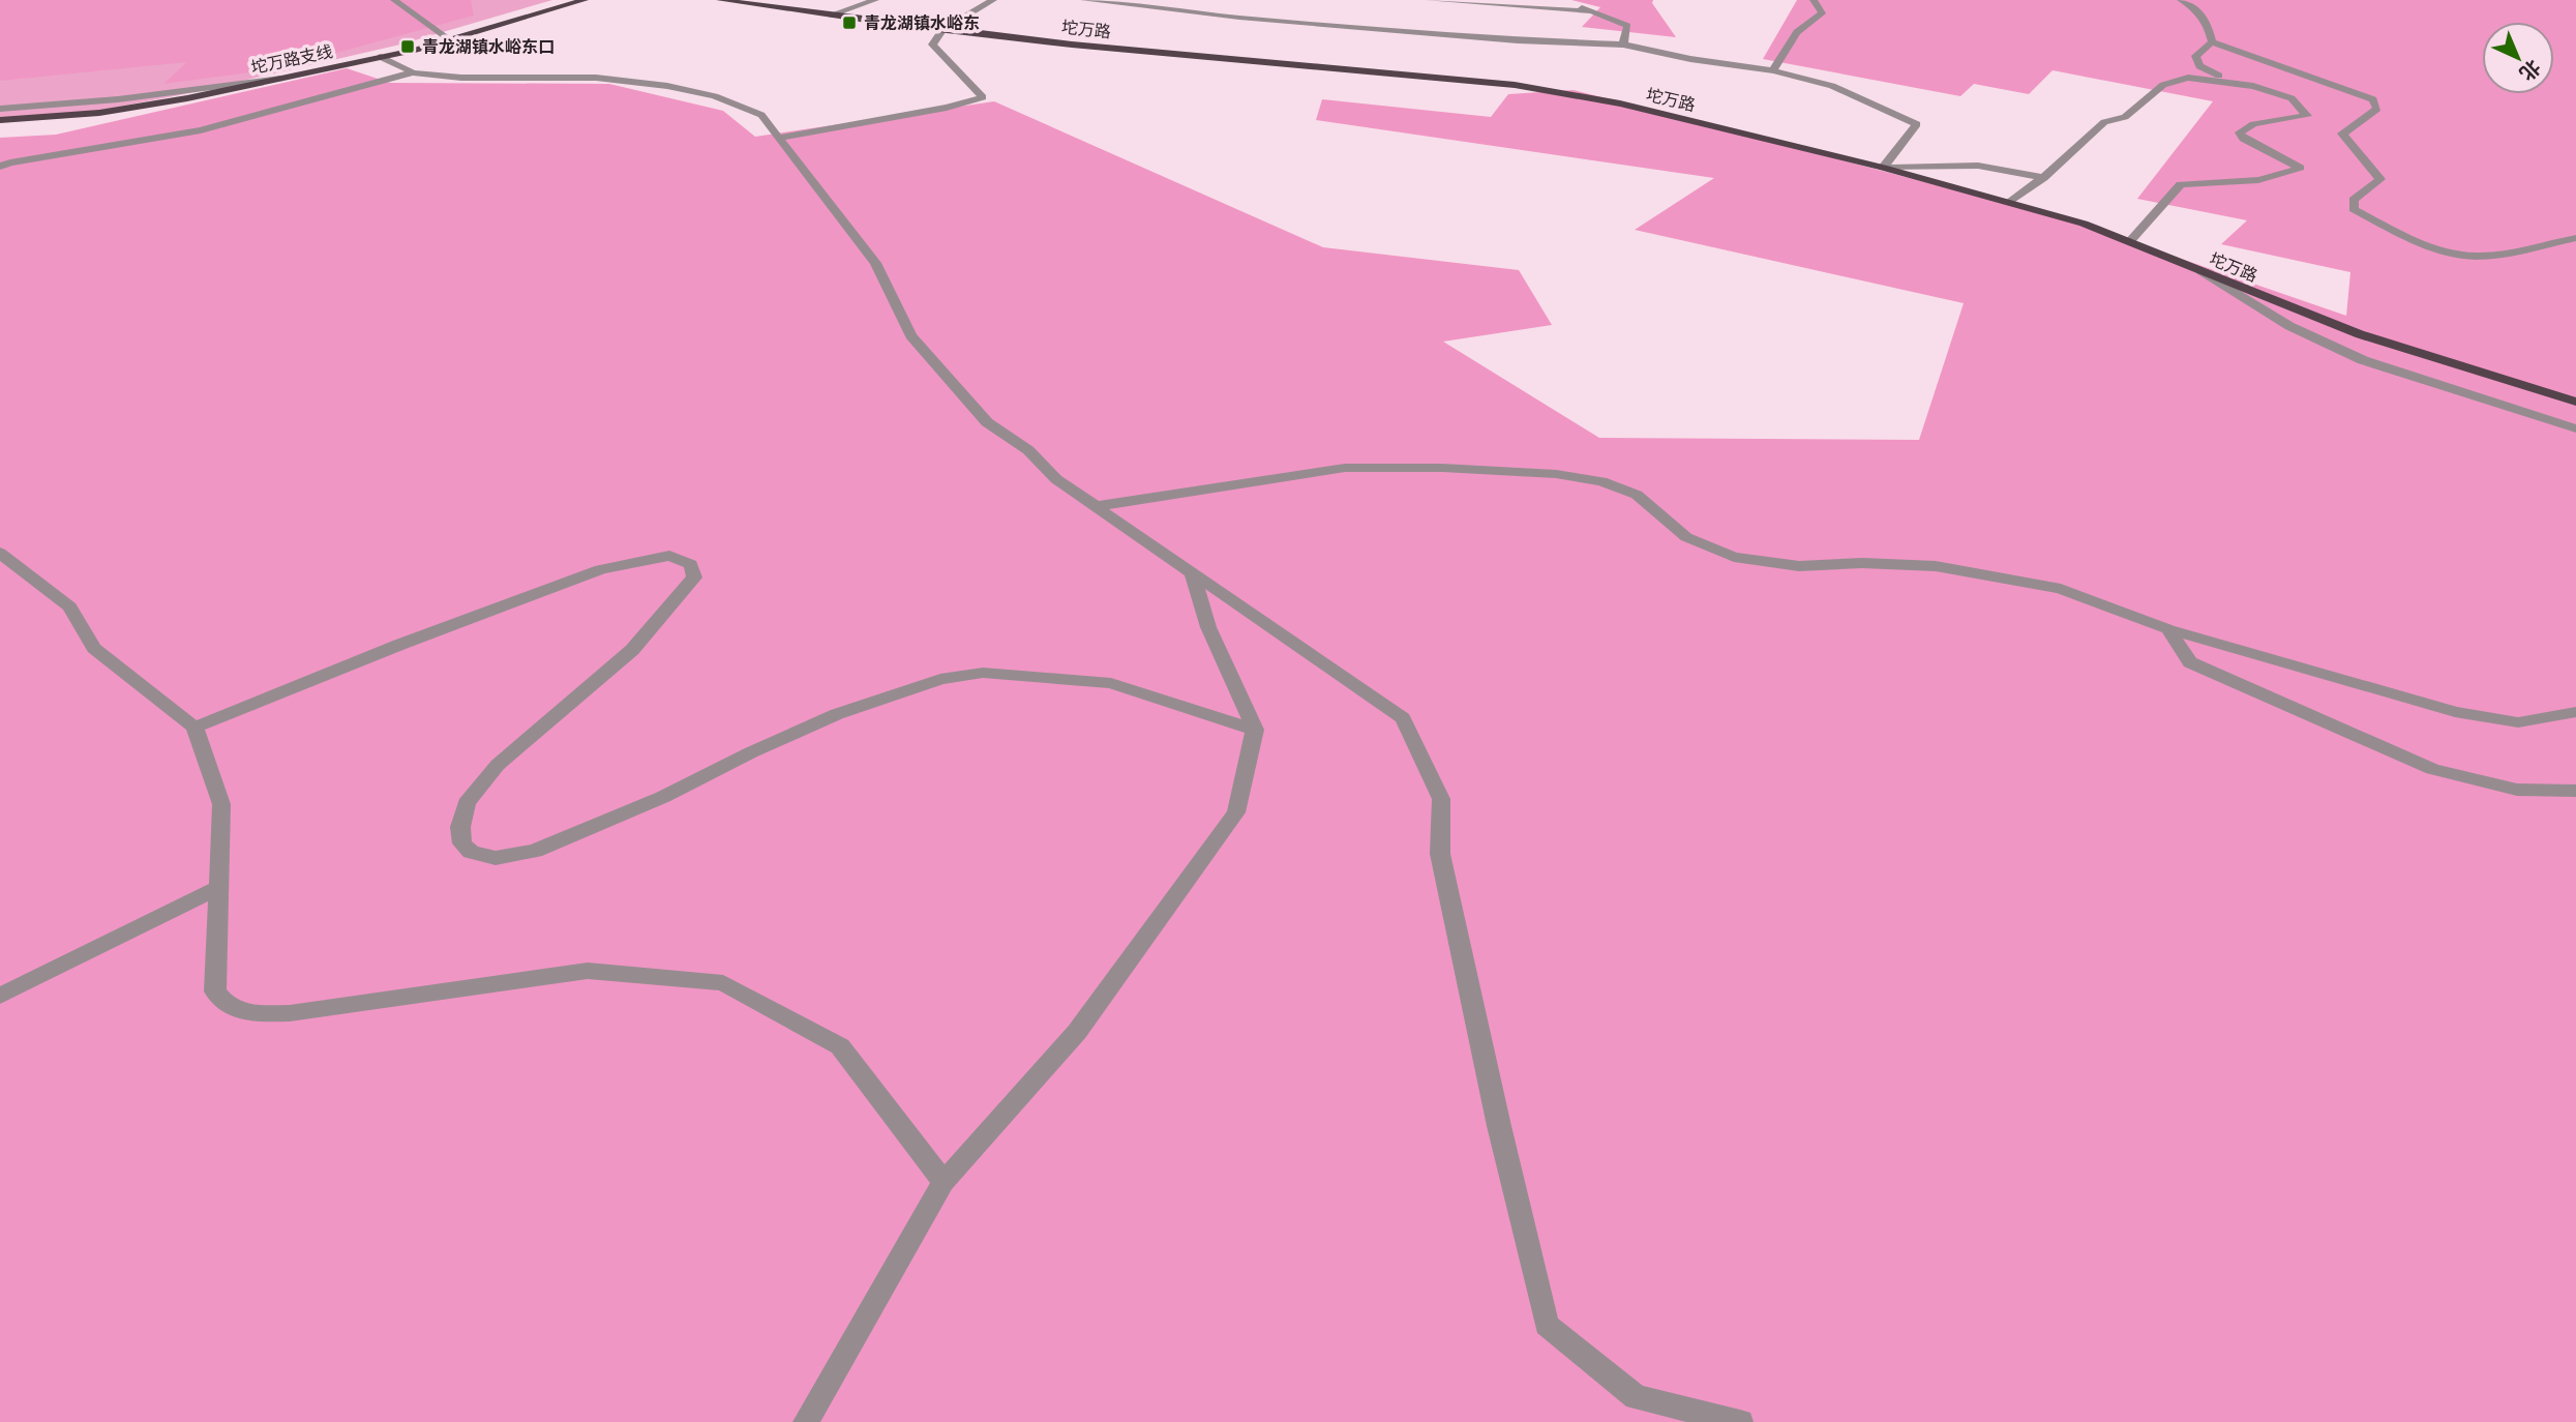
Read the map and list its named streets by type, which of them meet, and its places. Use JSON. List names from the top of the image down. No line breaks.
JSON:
{"streets":{"main road":["坨万路","坨万路支线"]},"places":{"transit":["青龙湖镇水峪东","青龙湖镇水峪东口"]},"north":"bottom right"}
